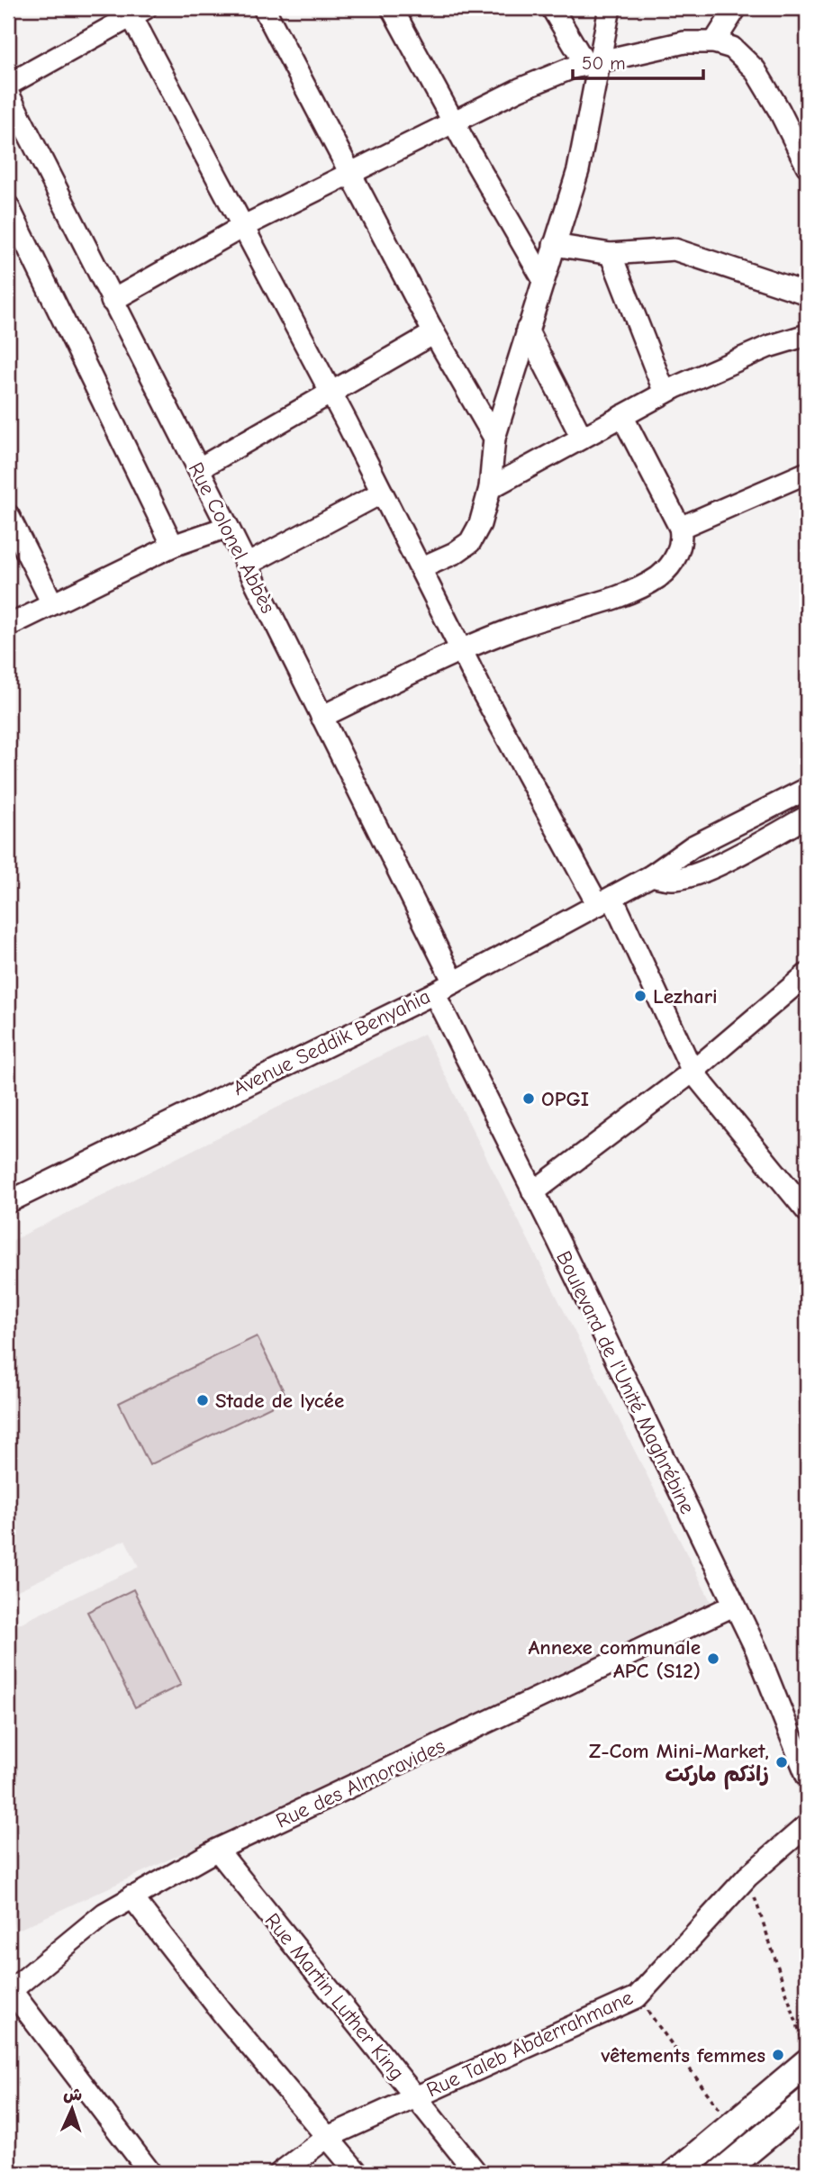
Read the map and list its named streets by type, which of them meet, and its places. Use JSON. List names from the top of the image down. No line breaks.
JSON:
{"streets":{"street":["Rue Colonel Abbès","Avenue Seddik Benyahia","Boulevard de l'Unité Maghrébine","Rue des Almoravides","Rue Martin Luther King","Rue Taleb Abderrahmane"]},"crossings":[["Rue Colonel Abbès","Avenue Seddik Benyahia"],["Avenue Seddik Benyahia","Boulevard de l'Unité Maghrébine"],["Boulevard de l'Unité Maghrébine","Rue des Almoravides"],["Rue des Almoravides","Rue Martin Luther King"],["Rue Martin Luther King","Rue Taleb Abderrahmane"]],"places":["Lezhari","OPGI","Stade de lycée","Annexe communale APC (S12)","Z-Com Mini-Market, زادُكم ماركت","vêtements femmes"],"scale_bar":"50 m","north":"top"}
